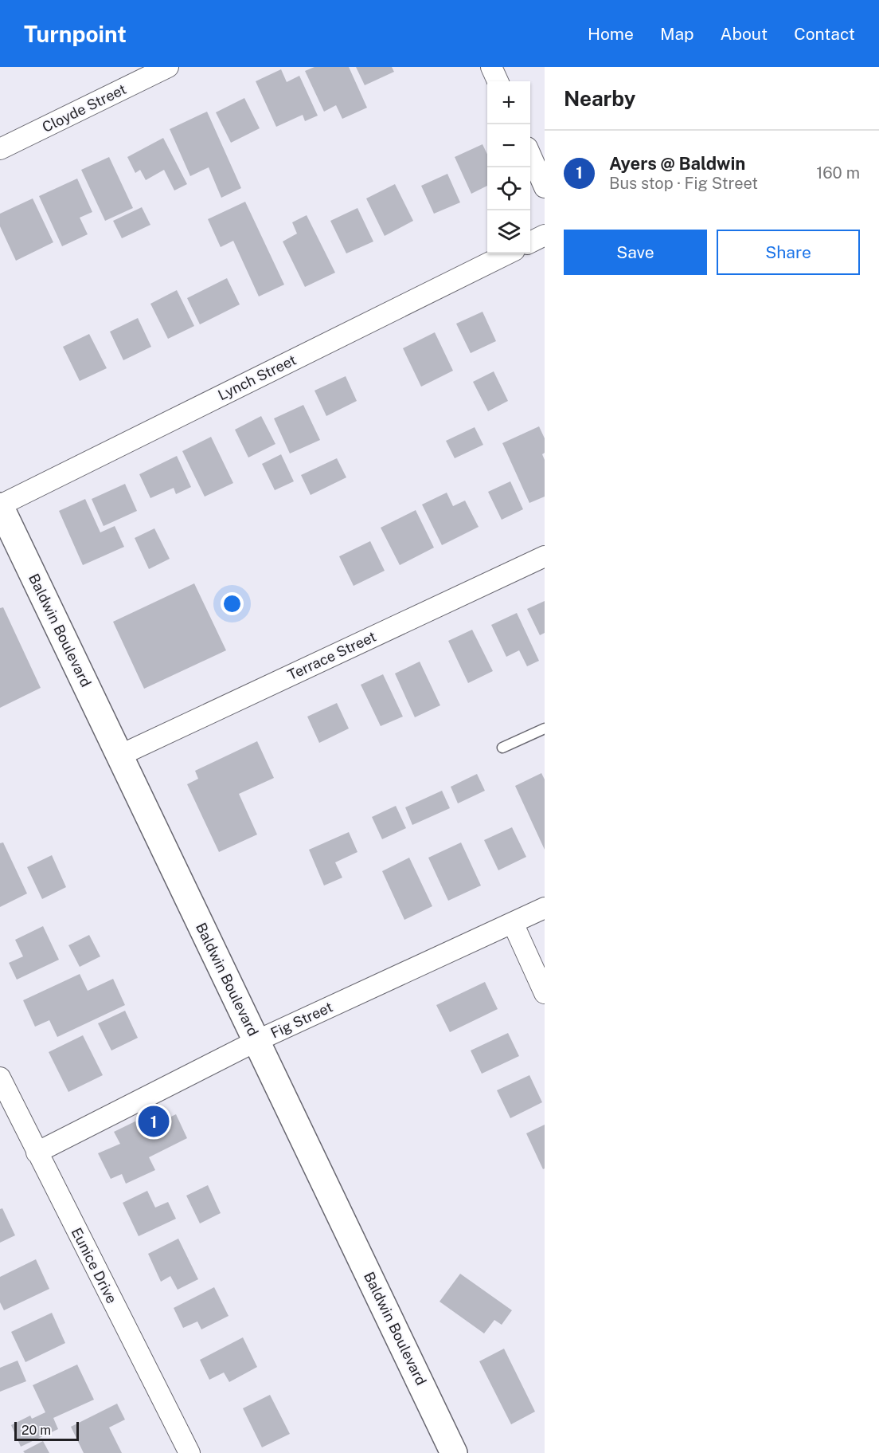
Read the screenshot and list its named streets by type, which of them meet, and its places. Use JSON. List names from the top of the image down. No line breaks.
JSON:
{"streets":{"main road":["Baldwin Boulevard"],"street":["Cloyde Street","Lynch Street","Terrace Street","Fig Street","Eunice Drive"]},"crossings":[["Lynch Street","Baldwin Boulevard"],["Baldwin Boulevard","Terrace Street"],["Baldwin Boulevard","Fig Street"],["Fig Street","Eunice Drive"]],"scale_bar":"20 m","page":{"header":"Turnpoint","nav":["Home","Map","About","Contact"],"heading":"Nearby","map_buttons":["+","−"],"list":[{"mark":"1","name":"Ayers @ Baldwin","note":"Bus stop · Fig Street","value":"160 m"}],"buttons":["Save","Share"],"pins":"1","scale":"20 m"}}
